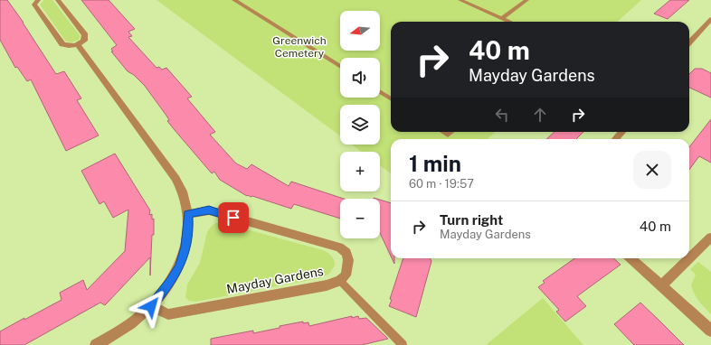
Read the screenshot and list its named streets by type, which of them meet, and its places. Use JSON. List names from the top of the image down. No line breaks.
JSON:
{"streets":{"street":["Mayday Gardens"]},"parks":["Greenwich Cemetery"],"north":"left","page":{"map_buttons":["+","−"],"turn":["40 m","Mayday Gardens"],"heading":["1 min","60 m · 19:57"],"list":[{"name":"Turn right","note":"Mayday Gardens","value":"40 m"}]}}
